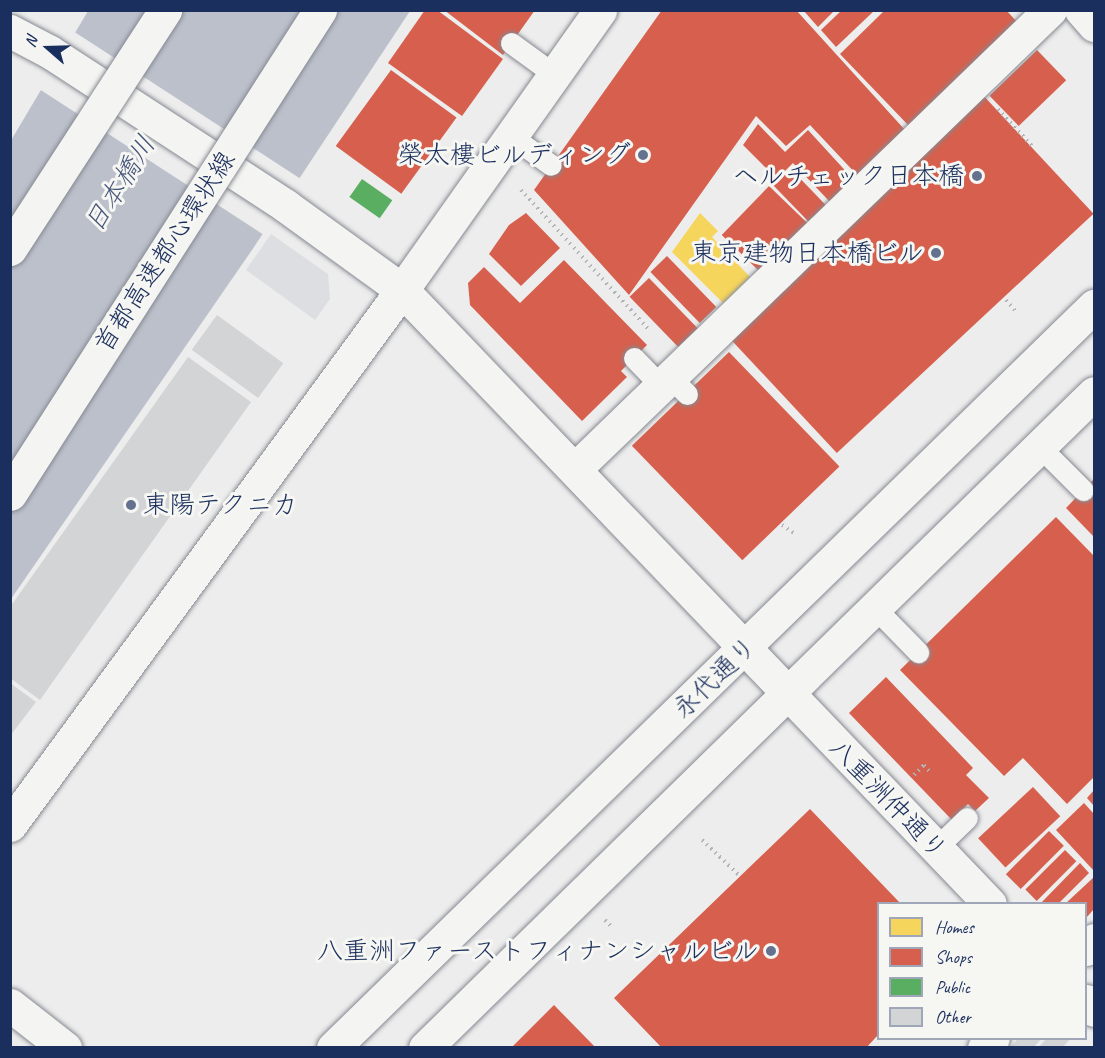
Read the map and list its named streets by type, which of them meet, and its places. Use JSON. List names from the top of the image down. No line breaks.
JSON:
{"streets":{"main road":["首都高速都心環状線","永代通り","八重洲仲通り"]},"crossings":[["永代通り","八重洲仲通り"]],"water":["日本橋川"],"places":["榮太樓ビルディング","ヘルチェック日本橋","東京建物日本橋ビル","東陽テクニカ","八重洲ファーストフィナンシャルビル"],"legend":["Homes","Shops","Public","Other"],"north":"left"}
